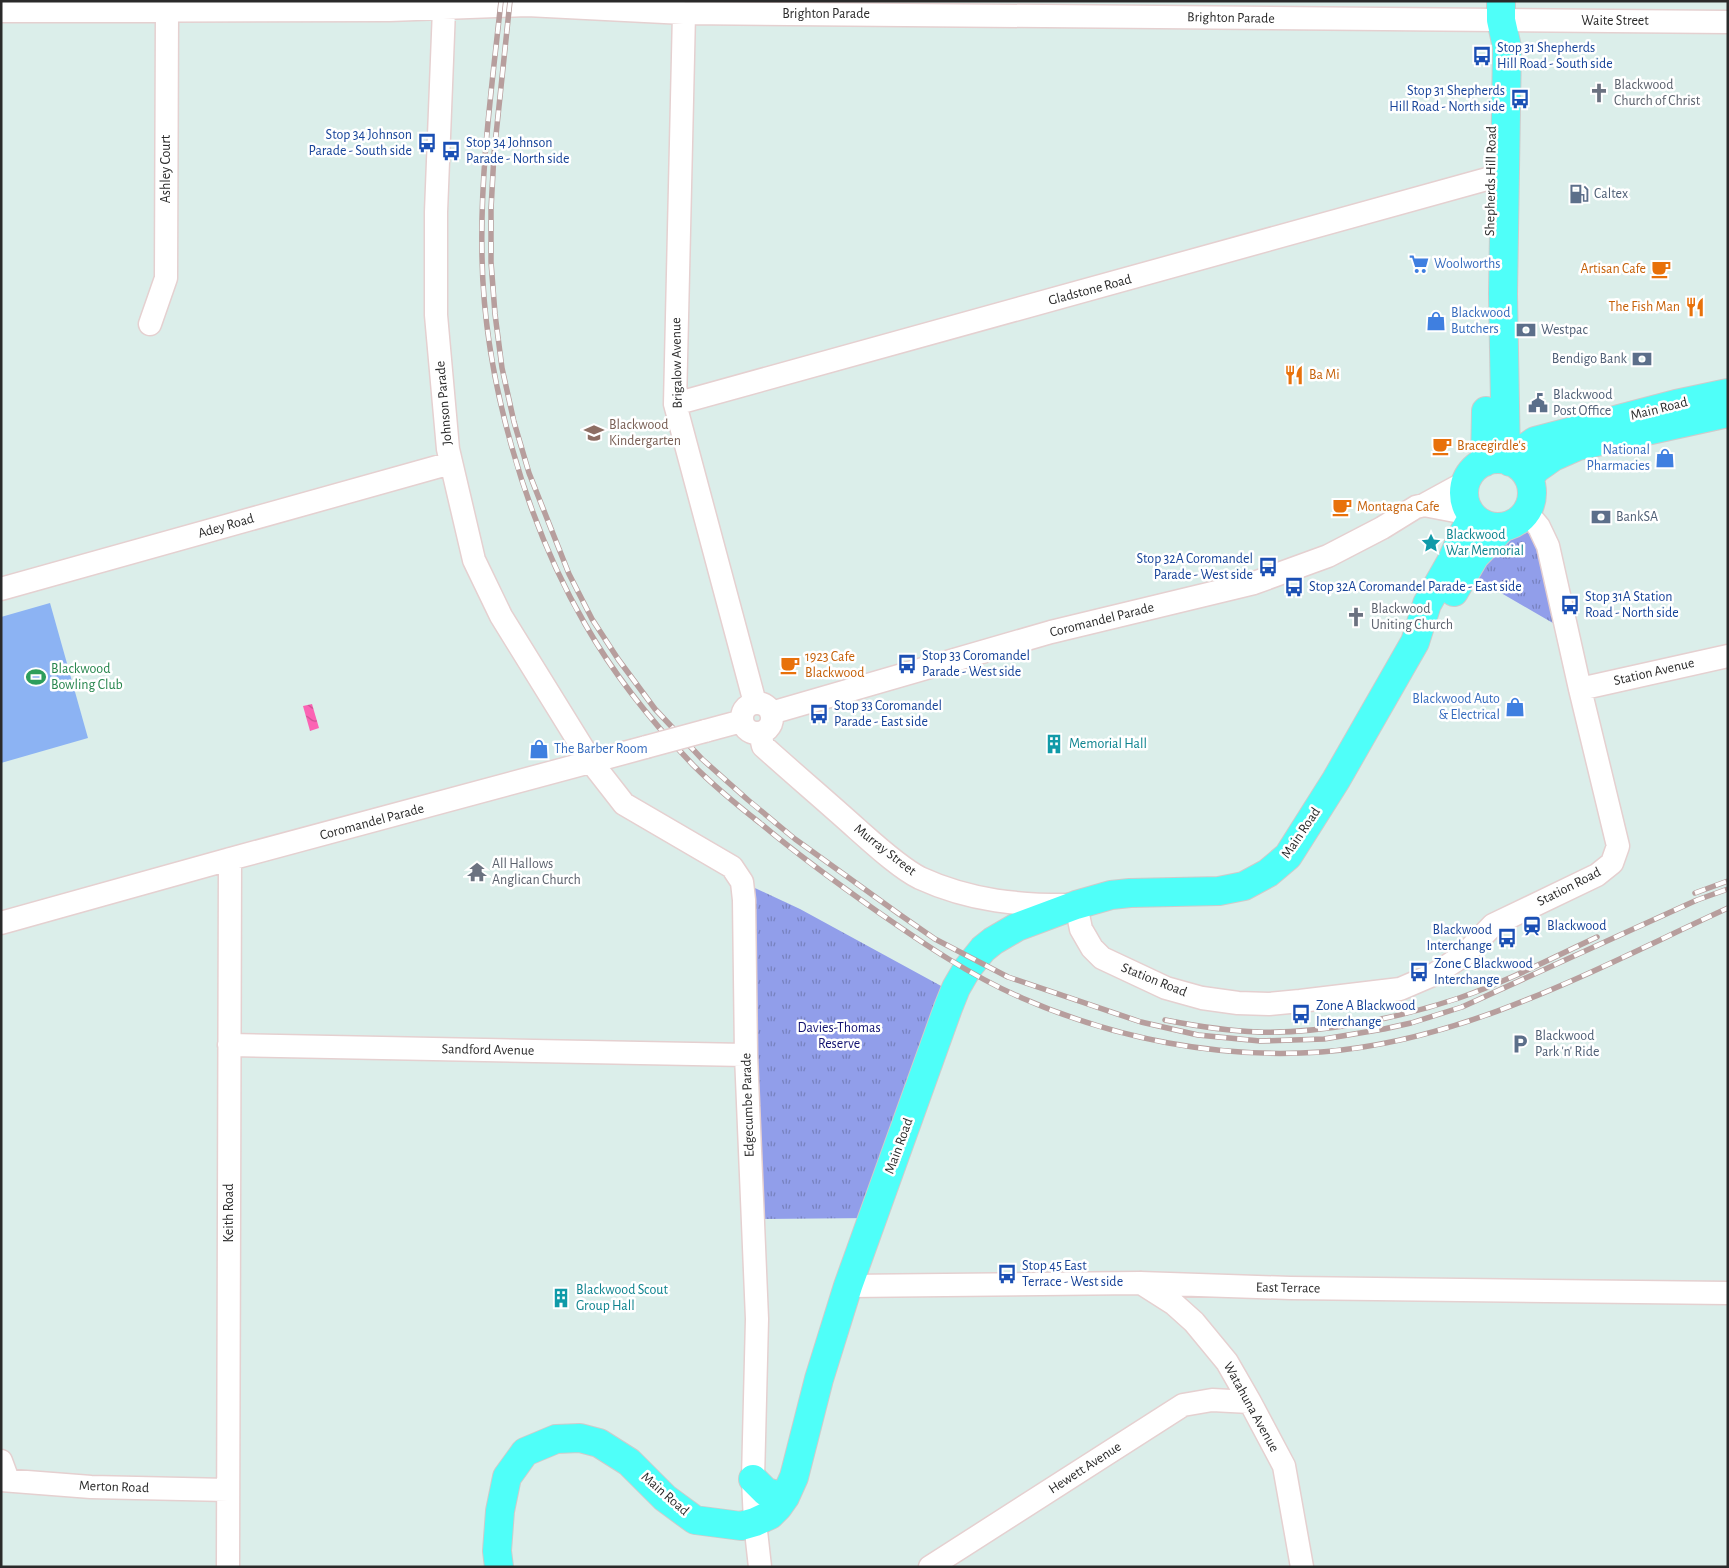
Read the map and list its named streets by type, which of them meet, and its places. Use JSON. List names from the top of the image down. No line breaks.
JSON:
{"streets":{"main road":["Shepherds Hill Road","Main Road"],"street":["Brighton Parade","Waite Street","Ashley Court","Gladstone Road","Brigalow Avenue","Johnson Parade","Adey Road","Coromandel Parade","Station Avenue","Murray Street","Station Road","Sandford Avenue","Edgecumbe Parade","Keith Road","East Terrace","Watahuna Avenue","Hewett Avenue","Merton Road"]},"crossings":[["Brighton Parade","Waite Street"],["Brighton Parade","Ashley Court"],["Brighton Parade","Shepherds Hill Road"],["Brighton Parade","Brigalow Avenue"],["Brighton Parade","Johnson Parade"],["Waite Street","Shepherds Hill Road"],["Shepherds Hill Road","Gladstone Road"],["Shepherds Hill Road","Main Road"],["Shepherds Hill Road","Coromandel Parade"],["Shepherds Hill Road","Station Road"],["Gladstone Road","Brigalow Avenue"],["Brigalow Avenue","Coromandel Parade"],["Brigalow Avenue","Murray Street"],["Johnson Parade","Adey Road"],["Johnson Parade","Coromandel Parade"],["Johnson Parade","Edgecumbe Parade"],["Main Road","Coromandel Parade"],["Main Road","Murray Street"],["Main Road","Station Road"],["Main Road","Edgecumbe Parade"],["Main Road","East Terrace"],["Coromandel Parade","Murray Street"],["Coromandel Parade","Station Road"],["Coromandel Parade","Edgecumbe Parade"],["Coromandel Parade","Keith Road"],["Station Avenue","Station Road"],["Murray Street","Station Road"],["Sandford Avenue","Edgecumbe Parade"],["Sandford Avenue","Keith Road"],["Keith Road","Merton Road"],["East Terrace","Watahuna Avenue"],["Watahuna Avenue","Hewett Avenue"]],"parks":["Davies-Thomas Reserve"],"places":{"bus stop":["Stop 31 Shepherds Hill Road - South side","Stop 31 Shepherds Hill Road - North side","Stop 34 Johnson Parade - South side","Stop 34 Johnson Parade - North side","Stop 32A Coromandel Parade - West side","Stop 32A Coromandel Parade - East side","Stop 31A Station Road - North side","Stop 33 Coromandel Parade - West side","Stop 33 Coromandel Parade - East side","Blackwood Interchange","Zone C Blackwood Interchange","Zone A Blackwood Interchange","Stop 45 East Terrace - West side"],"church":["Blackwood Church of Christ","Blackwood Uniting Church"],"fuel station":["Caltex"],"supermarket":["Woolworths"],"cafe":["Artisan Cafe","Bracegirdle's","Montagna Cafe","1923 Cafe Blackwood"],"restaurant":["The Fish Man","Ba Mi"],"shop":["Blackwood Butchers","National Pharmacies","Blackwood Auto & Electrical","The Barber Room"],"bank":["Westpac","Bendigo Bank","BankSA"],"public building":["Blackwood Post Office"],"school or university":["Blackwood Kindergarten"],"place":["Blackwood War Memorial"],"sports":["Blackwood Bowling Club"],"building":["Memorial Hall","Blackwood Scout Group Hall"],"temple":["All Hallows Anglican Church"],"station":["Blackwood"],"parking":["Blackwood Park 'n' Ride"]}}
